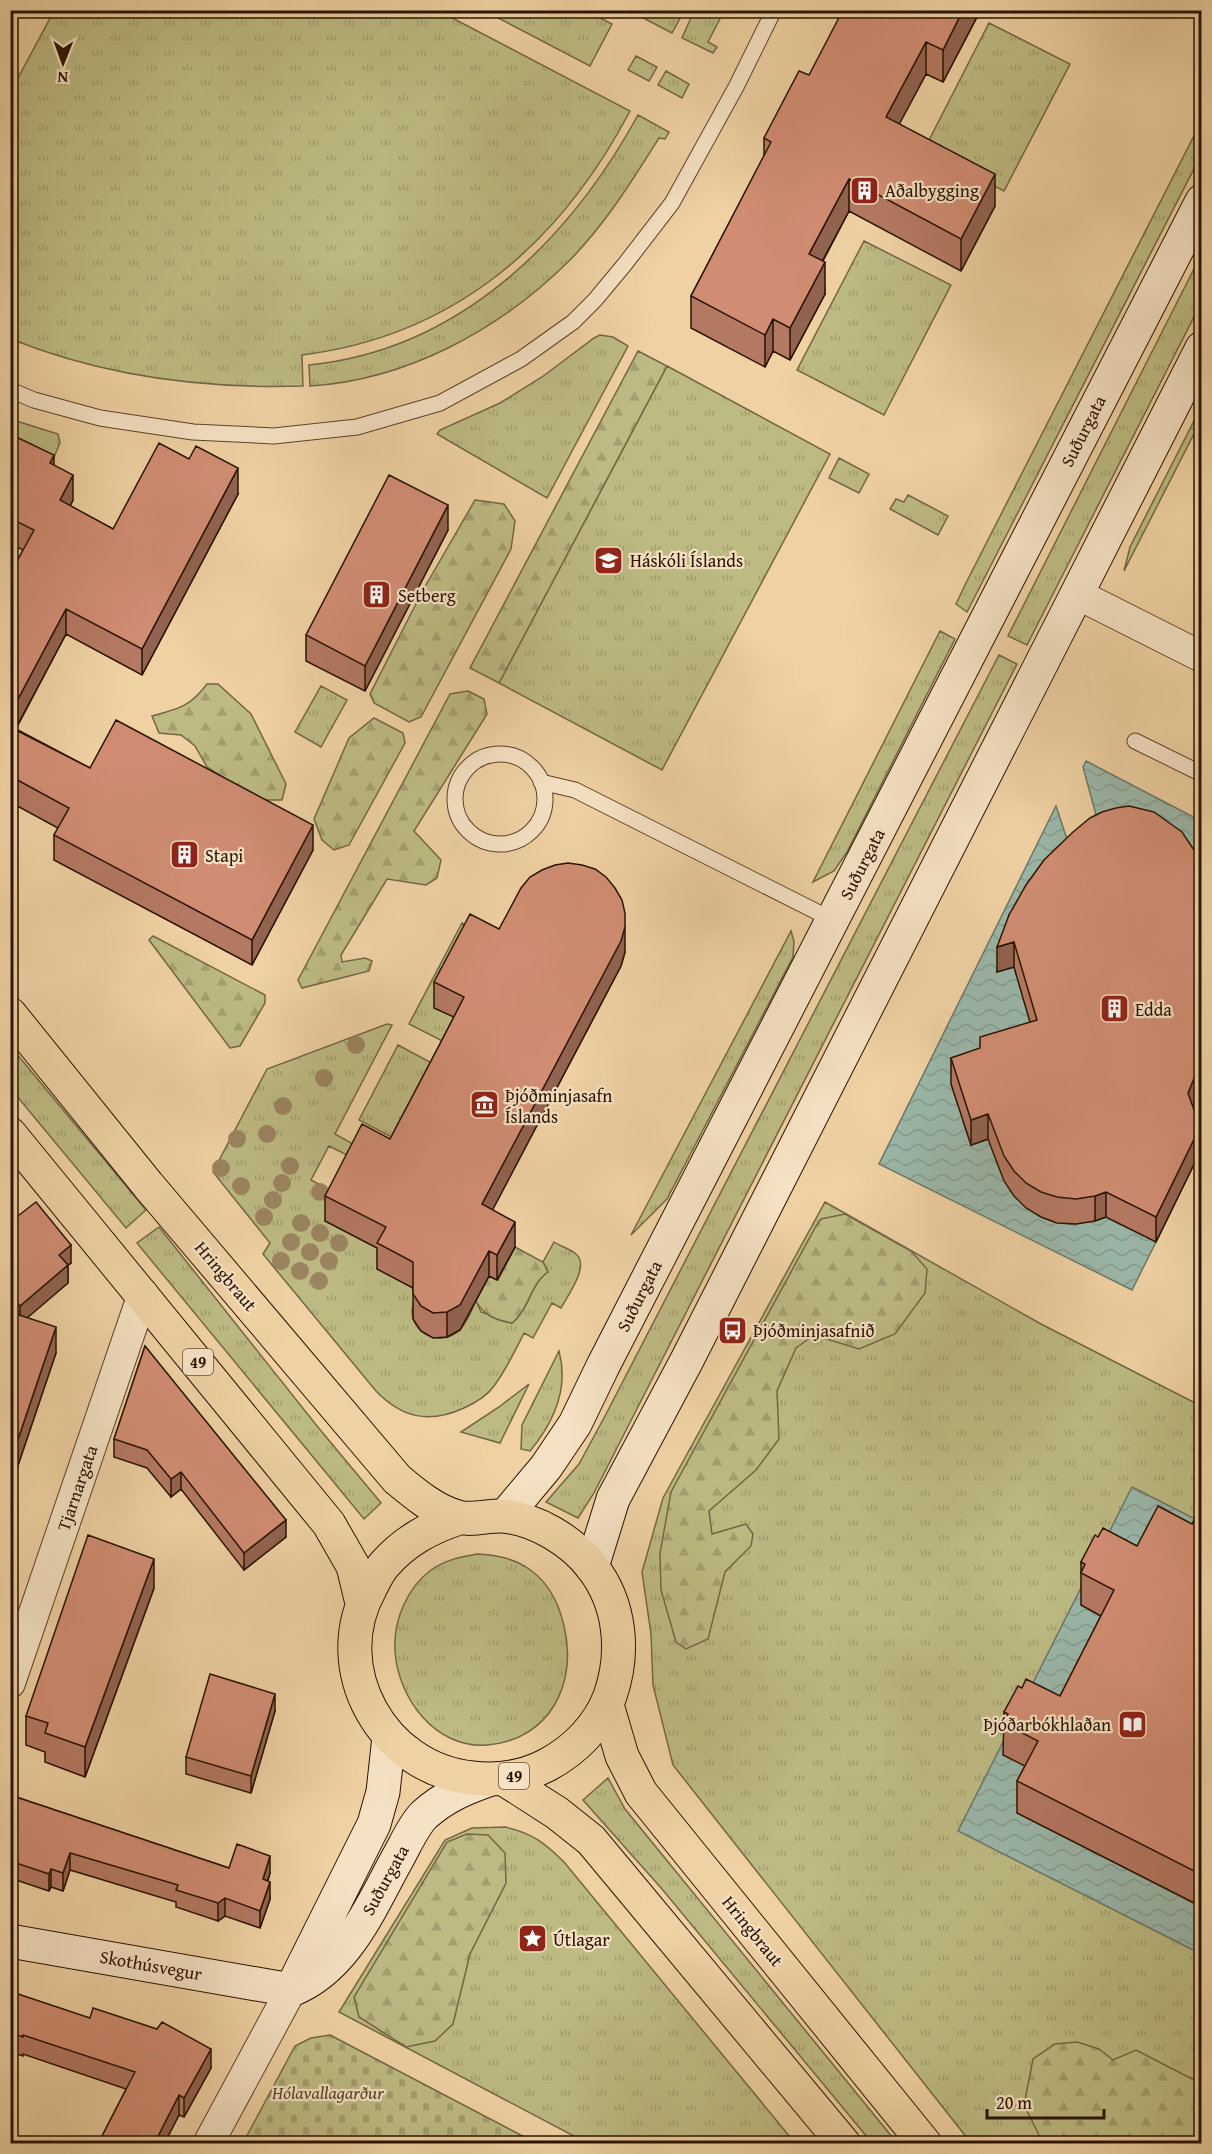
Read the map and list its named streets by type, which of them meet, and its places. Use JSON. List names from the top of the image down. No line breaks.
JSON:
{"streets":{"main road":["Suðurgata","Hringbraut","49","Skothúsvegur"],"street":["Tjarnargata"]},"crossings":[["Suðurgata","49"],["Suðurgata","Skothúsvegur"],["Hringbraut","49"],["49","Tjarnargata"]],"parks":["Hólavallagarður"],"places":{"building":["Aðalbygging","Setberg","Stapi","Edda"],"school or university":["Háskóli Íslands"],"museum":["Þjóðminjasafn Íslands"],"bus stop":["Þjóðminjasafnið"],"library":["Þjóðarbókhlaðan"],"place":["Útlagar"]},"scale_bar":"20 m","north":"bottom"}
